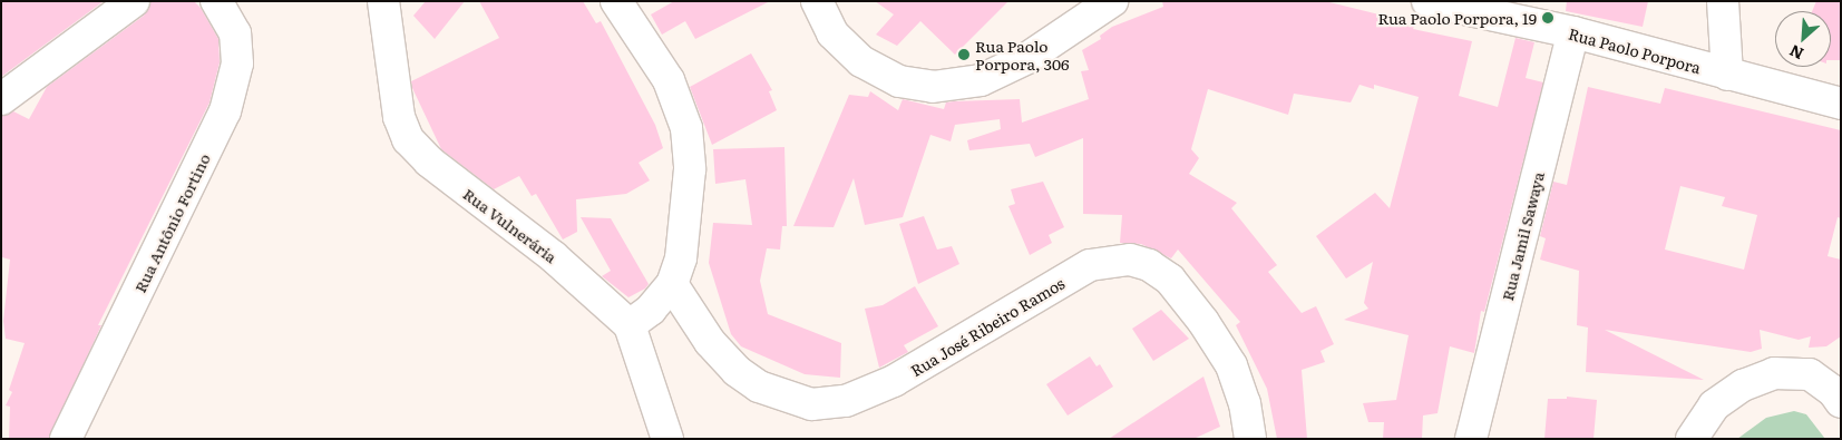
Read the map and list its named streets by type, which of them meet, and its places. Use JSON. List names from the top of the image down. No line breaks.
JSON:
{"streets":{"street":["Rua Paolo Porpora","Rua Antônio Fortino","Rua Vulnerária","Rua Jamil Sawaya","Rua José Ribeiro Ramos"]},"crossings":[["Rua Paolo Porpora","Rua Jamil Sawaya"]],"places":["Rua Paolo Porpora, 19","Rua Paolo Porpora, 306"],"north":"bottom left"}
